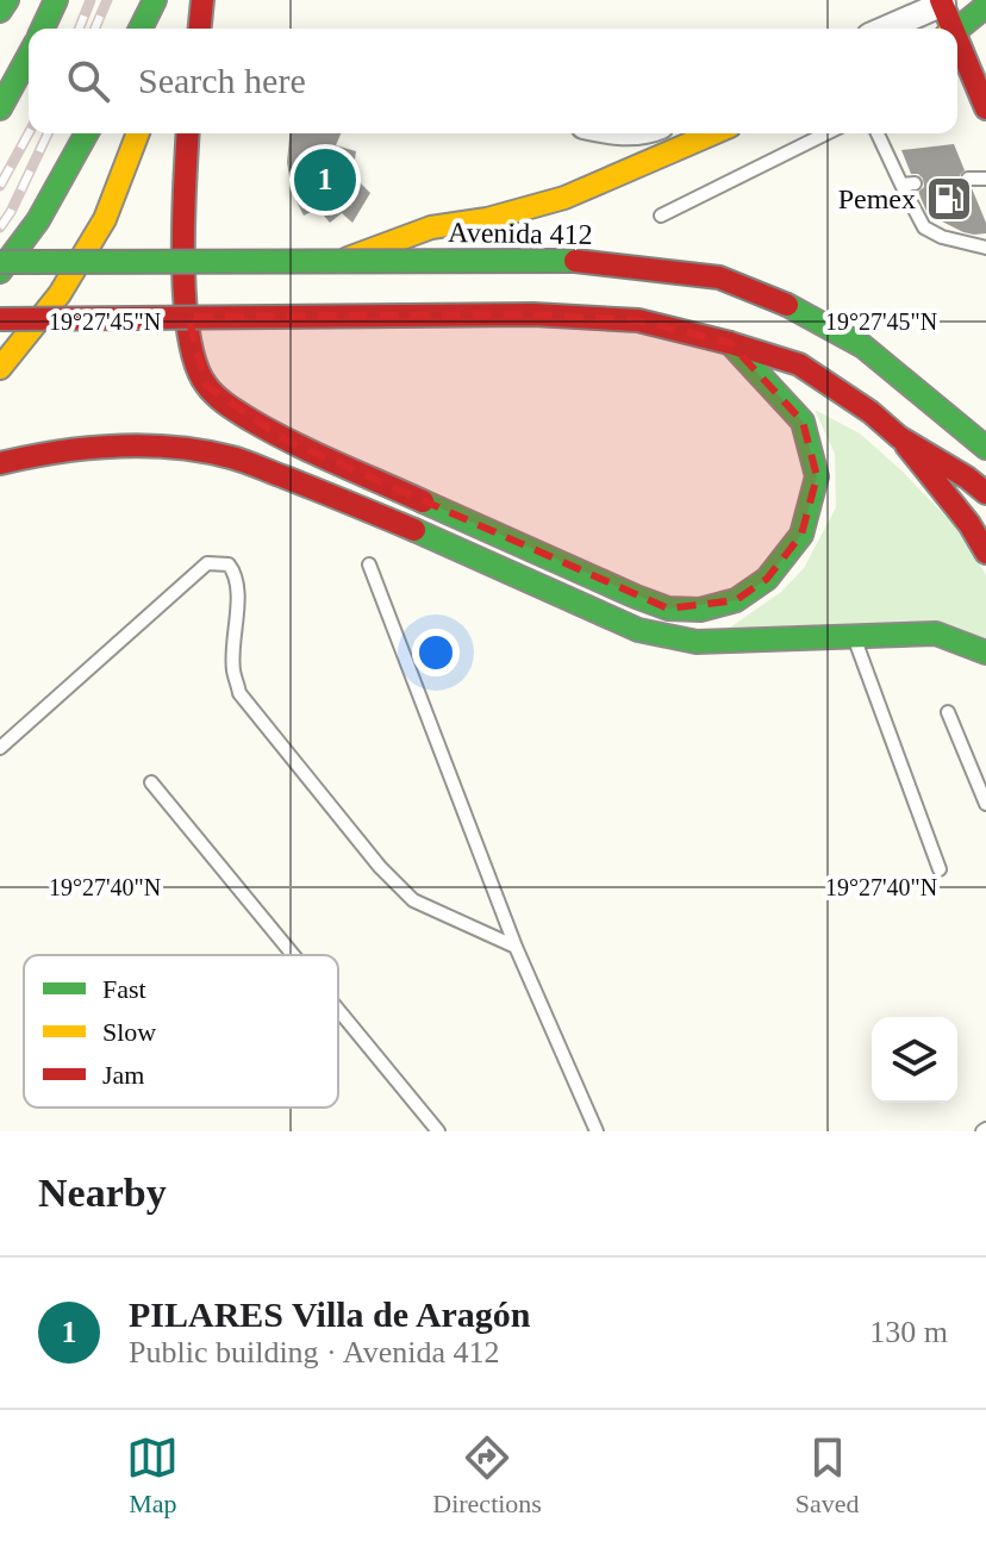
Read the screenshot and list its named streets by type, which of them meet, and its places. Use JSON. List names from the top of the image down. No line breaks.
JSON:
{"streets":{"main road":["Avenida 412"]},"places":{"fuel station":["Pemex"]},"legend":["Fast","Slow","Jam"],"page":{"search":"Search here","pins":"1","heading":"Nearby","list":[{"mark":"1","name":"PILARES Villa de Aragón","note":"Public building · Avenida 412","value":"130 m"}],"nav":["Map","Directions","Saved"]},"coordinates":["19°27'45\"N","19°27'40\"N"]}
